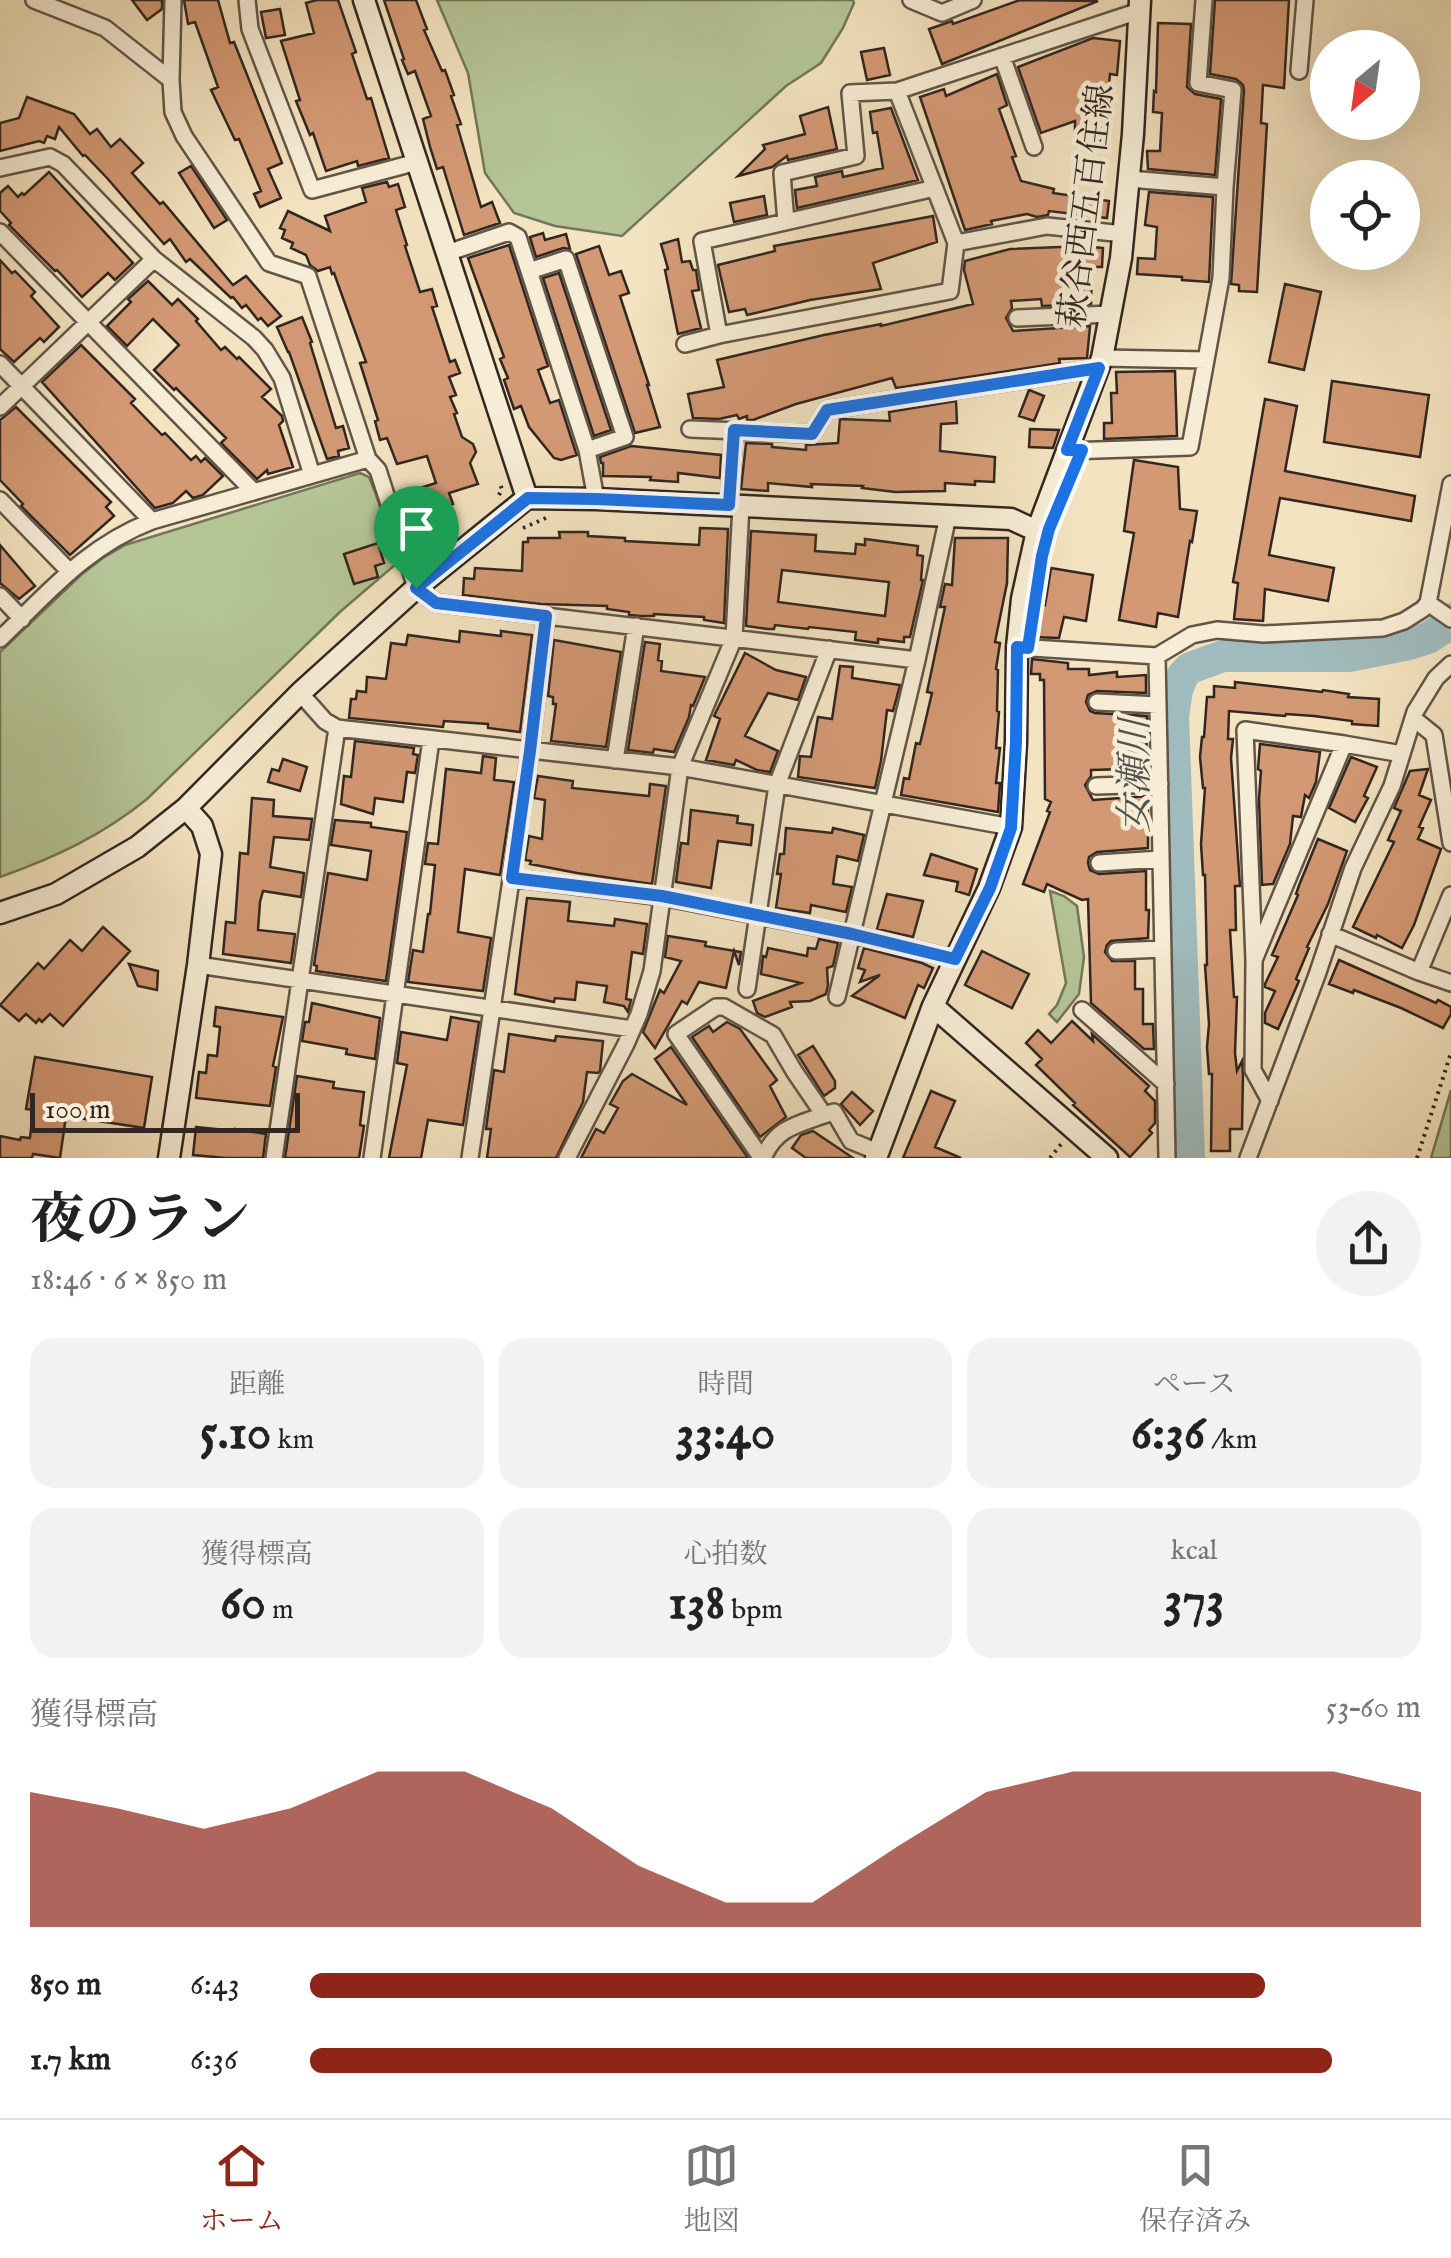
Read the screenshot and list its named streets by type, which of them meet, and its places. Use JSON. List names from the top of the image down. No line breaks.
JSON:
{"streets":{"street":["萩谷西五百住線"]},"water":["女瀬川"],"scale_bar":"100 m","north":"bottom left","page":{"scale":"100 m","heading":["夜のラン","18:46 · 6 × 850 m"],"stats":[["距離","5.10 km"],["時間","33:40"],["ペース","6:36 /km"],["獲得標高","60 m"],["心拍数","138 bpm"],["kcal","373"]],"chart":["獲得標高","53–60 m"],"list":[{"name":"850 m","note":"6:43"},{"name":"1.7 km","note":"6:36"}],"tabs":["ホーム","地図","保存済み"]}}
